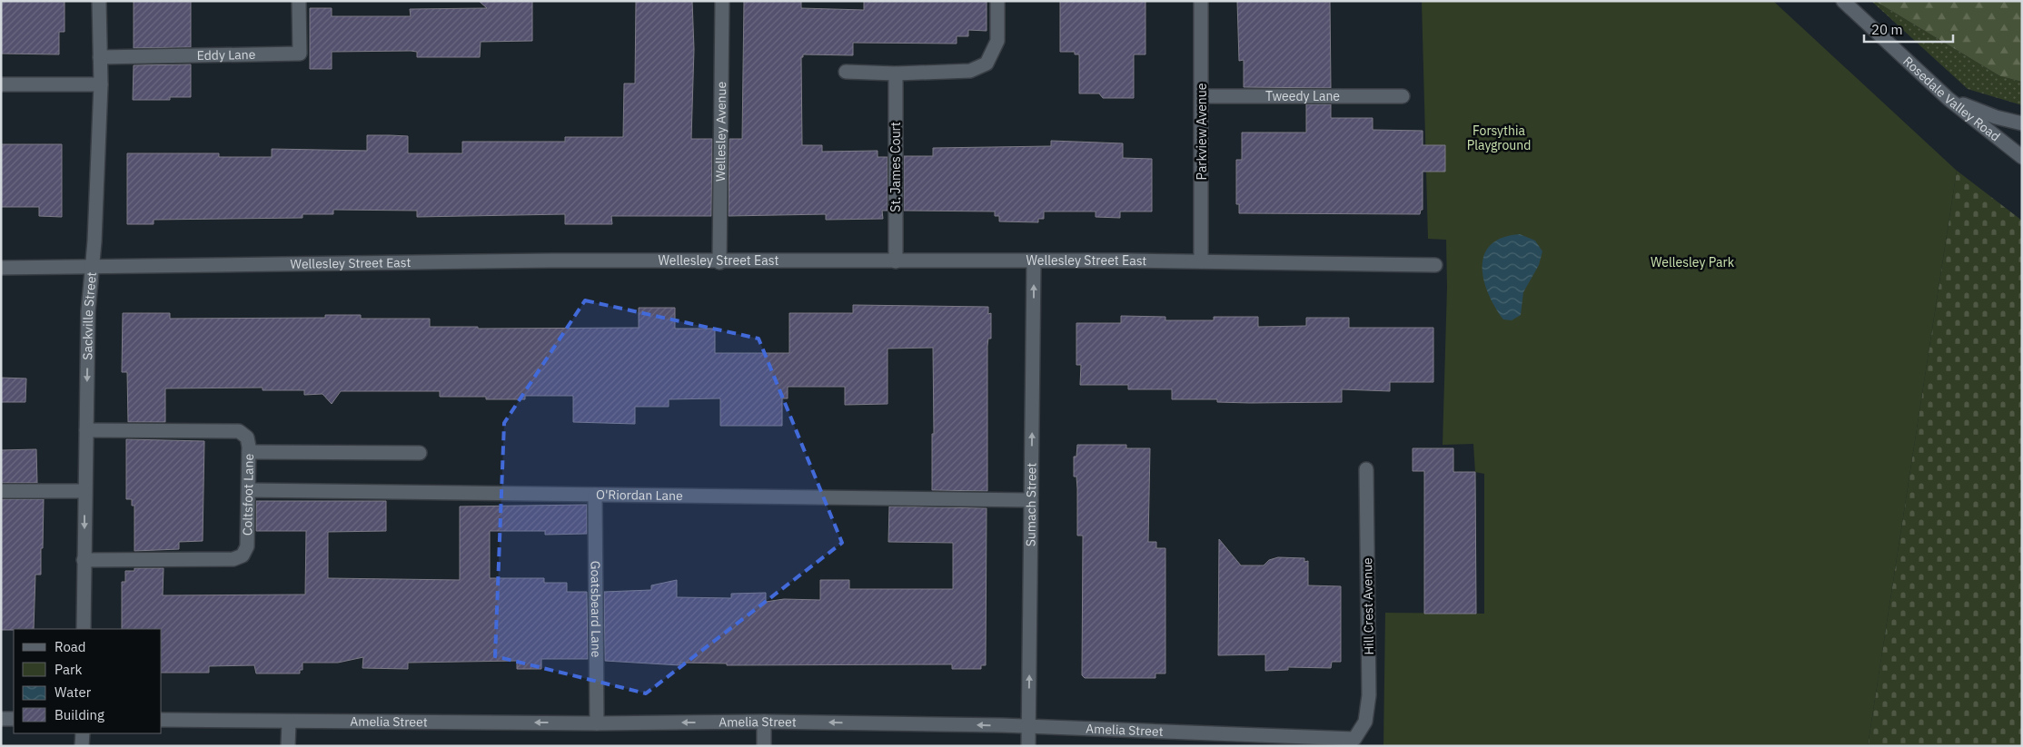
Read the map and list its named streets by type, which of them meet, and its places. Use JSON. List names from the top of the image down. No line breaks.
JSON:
{"streets":{"street":["Eddy Lane","Tweedy Lane","Rosedale Valley Road","Wellesley Avenue","Parkview Avenue","St. James Court","Wellesley Street East","Sackville Street","Coltsfoot Lane","O'Riordan Lane","Sumach Street","Hill Crest Avenue","Goatsbeard Lane","Amelia Street"]},"crossings":[["Eddy Lane","Sackville Street"],["Tweedy Lane","Parkview Avenue"],["Wellesley Avenue","Wellesley Street East"],["Parkview Avenue","Wellesley Street East"],["St. James Court","Wellesley Street East"],["Wellesley Street East","Sackville Street"],["Wellesley Street East","Sumach Street"],["Sackville Street","Coltsfoot Lane"],["Coltsfoot Lane","O'Riordan Lane"],["O'Riordan Lane","Sumach Street"],["O'Riordan Lane","Goatsbeard Lane"],["Sumach Street","Amelia Street"],["Hill Crest Avenue","Amelia Street"],["Goatsbeard Lane","Amelia Street"]],"one_way":["Sackville Street","Sumach Street","Amelia Street"],"parks":["Forsythia Playground","Wellesley Park"],"legend":["Road","Park","Water","Building"],"scale_bar":"20 m"}
